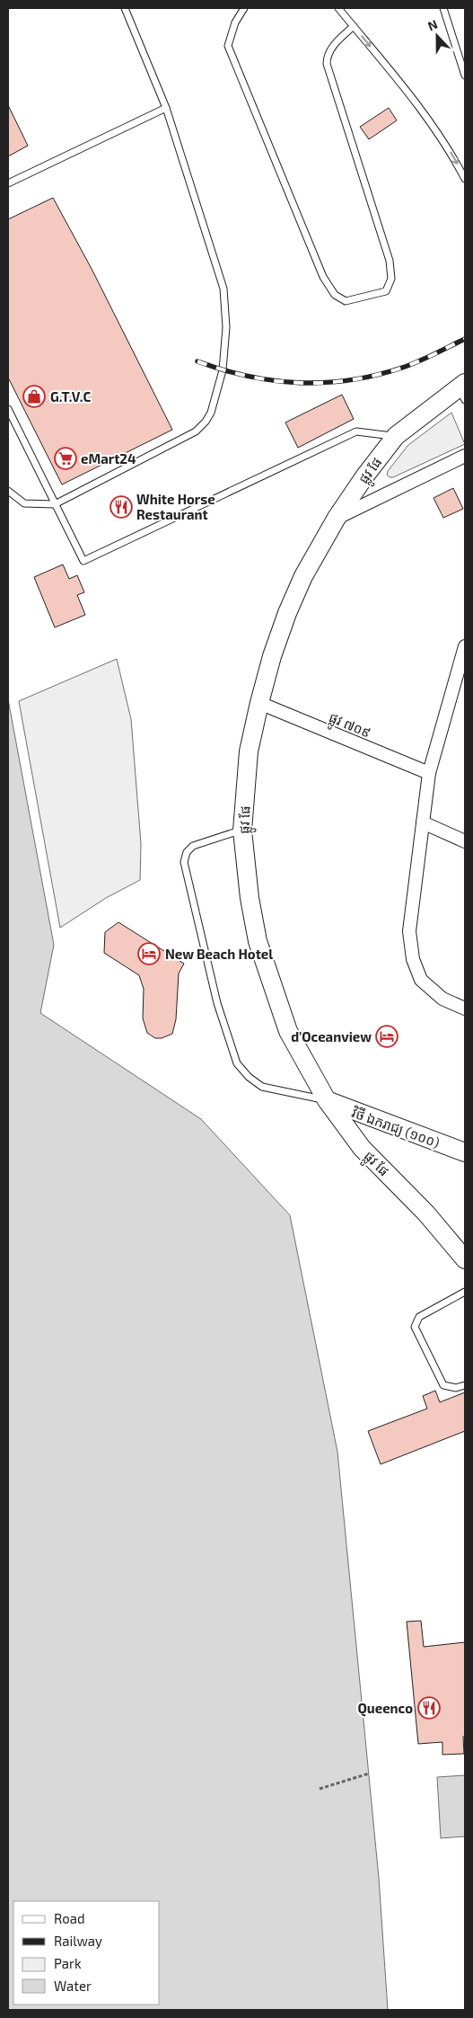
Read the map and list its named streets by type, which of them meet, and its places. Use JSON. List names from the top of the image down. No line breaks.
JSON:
{"streets":{"street":["ផ្លូវ ផែ","ផ្លូវ ៧០៩","វិថី ឯករាជ្យ (១០០)"]},"crossings":[["ផ្លូវ ផែ","ផ្លូវ ៧០៩"],["ផ្លូវ ផែ","វិថី ឯករាជ្យ (១០០)"]],"places":{"shop":["G.T.V.C"],"supermarket":["eMart24"],"restaurant":["White Horse Restaurant","Queenco"],"hotel":["New Beach Hotel","d'Oceanview"]},"legend":["Road","Railway","Park","Water"],"north":"top"}
